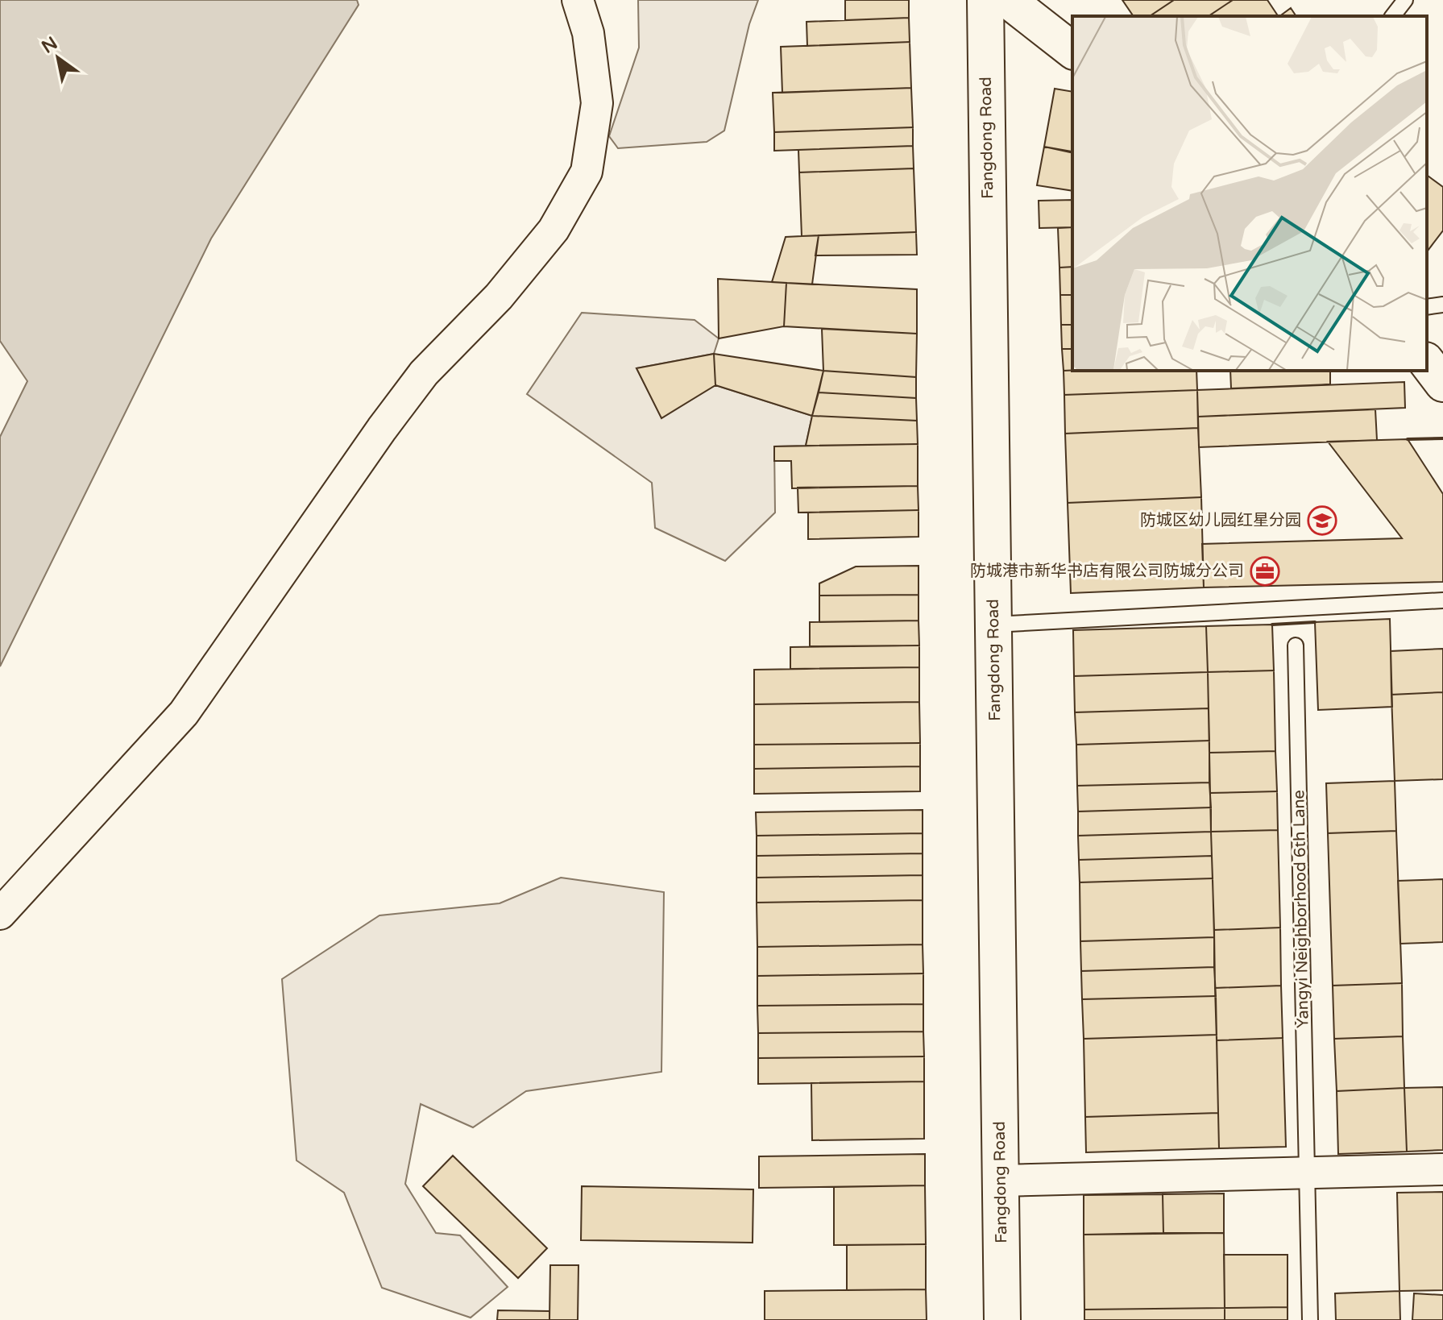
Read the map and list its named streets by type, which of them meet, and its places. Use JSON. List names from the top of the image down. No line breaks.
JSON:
{"streets":{"main road":["Fangdong Road"],"lane":["Yangyi Neighborhood 6th Lane"]},"places":{"school or university":["防城区幼儿园红星分园"],"office":["防城港市新华书店有限公司防城分公司"]},"north":"top left"}
